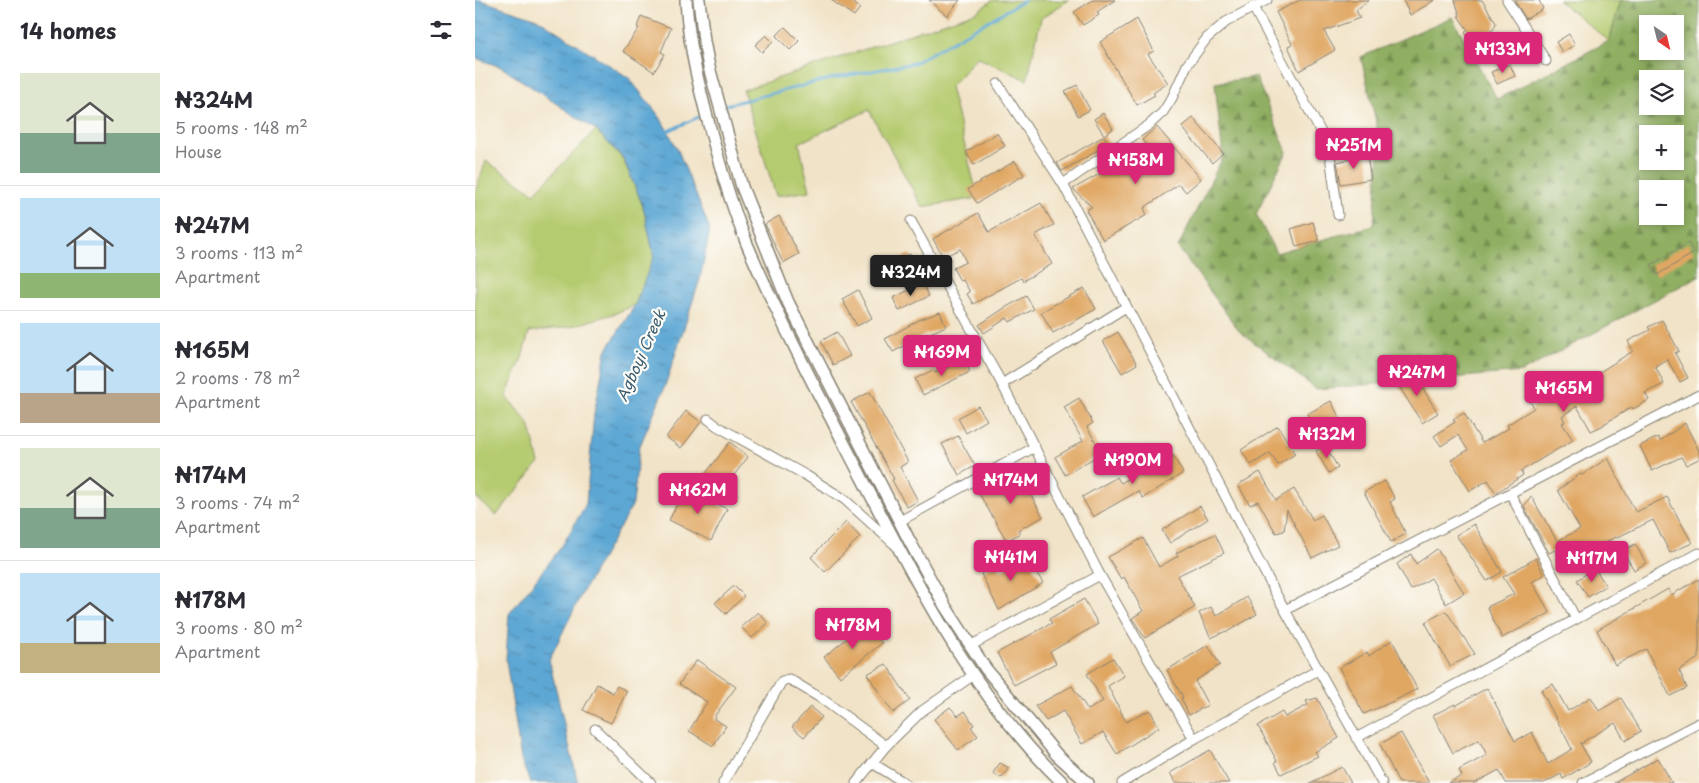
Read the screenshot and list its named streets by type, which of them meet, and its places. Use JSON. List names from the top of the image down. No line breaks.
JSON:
{"water":["Agboyi Creek"],"north":"bottom right","page":{"heading":"14 homes","map_buttons":["+","−"],"price":["₦133M","₦251M","₦158M","₦324M","₦169M","₦247M","₦165M","₦132M","₦190M","₦174M","₦162M","₦141M","₦117M","₦178M"],"list":[{"name":"₦324M","note":"5 rooms · 148 m² · House"},{"name":"₦247M","note":"3 rooms · 113 m² · Apartment"},{"name":"₦165M","note":"2 rooms · 78 m² · Apartment"},{"name":"₦174M","note":"3 rooms · 74 m² · Apartment"},{"name":"₦178M","note":"3 rooms · 80 m² · Apartment"}]}}
